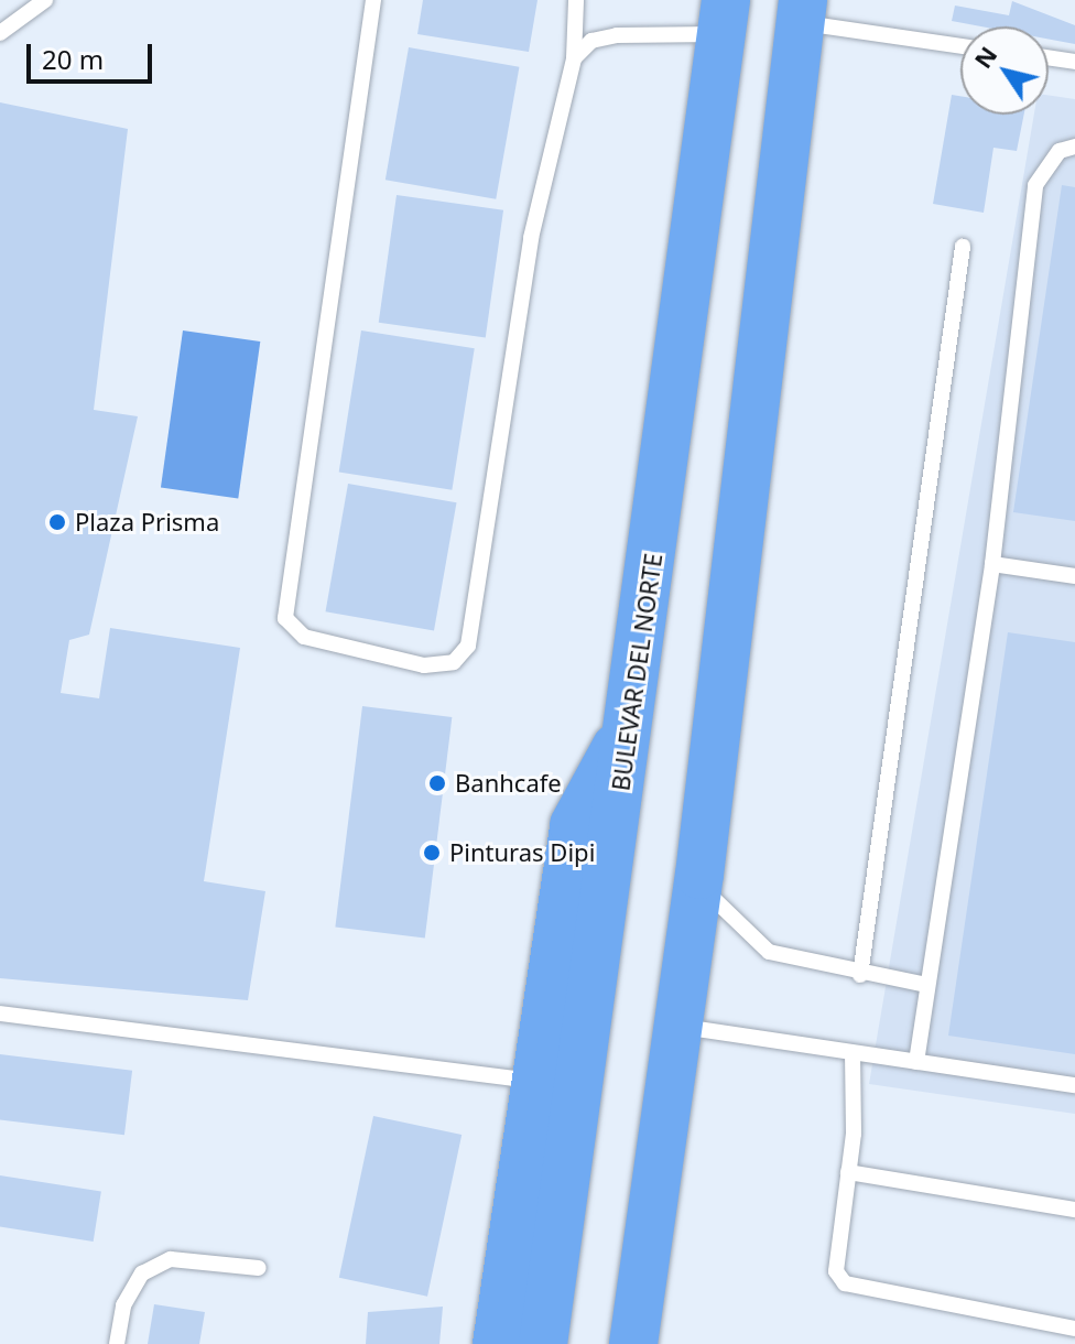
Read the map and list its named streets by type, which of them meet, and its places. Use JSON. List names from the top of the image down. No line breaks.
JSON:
{"streets":{"highway":["BULEVAR DEL NORTE"]},"places":["Plaza Prisma","Banhcafe","Pinturas Dipi"],"scale_bar":"20 m","north":"top left"}
